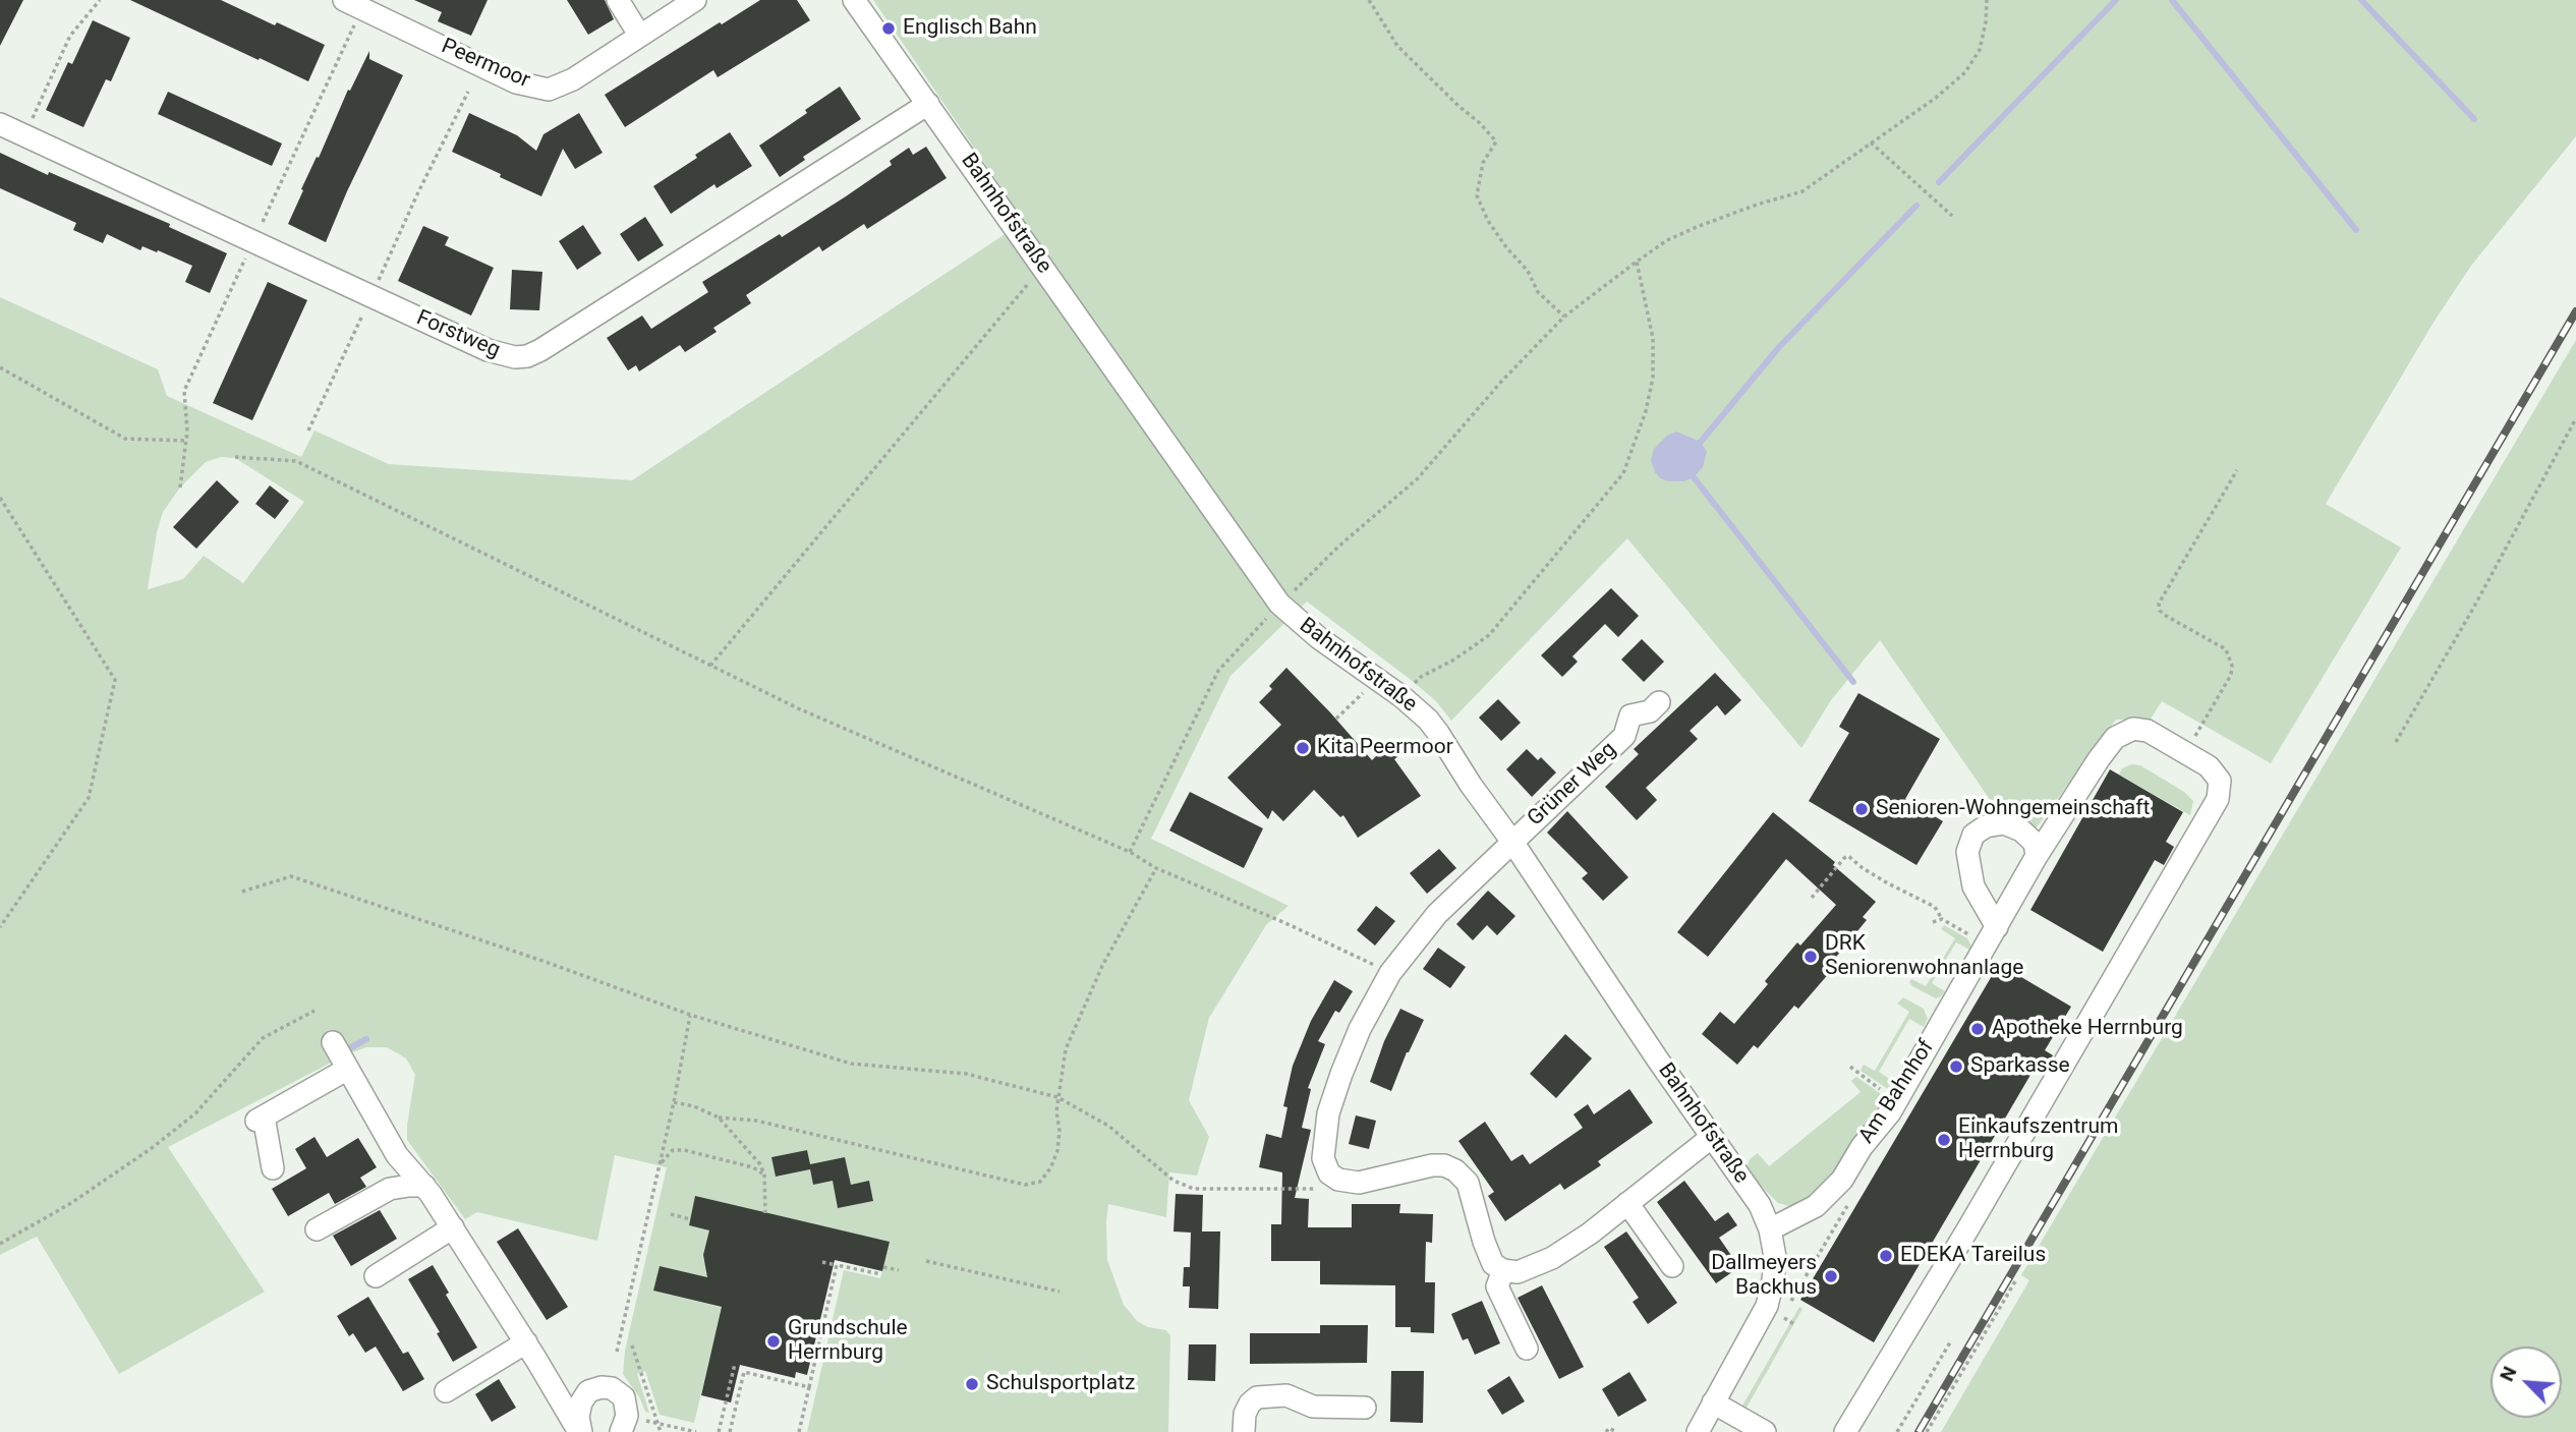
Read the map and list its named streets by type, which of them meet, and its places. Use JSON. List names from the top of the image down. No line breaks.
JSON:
{"streets":{"street":["Peermoor","Bahnhofstraße","Forstweg","Grüner Weg","Am Bahnhof"]},"crossings":[["Bahnhofstraße","Forstweg"],["Bahnhofstraße","Grüner Weg"],["Bahnhofstraße","Am Bahnhof"]],"places":["Englisch Bahn","Kita Peermoor","Senioren-Wohngemeinschaft","DRK Seniorenwohnanlage","Apotheke Herrnburg","Sparkasse","Einkaufszentrum Herrnburg","EDEKA Tareilus","Dallmeyers Backhus","Grundschule Herrnburg","Schulsportplatz"],"north":"top left"}
